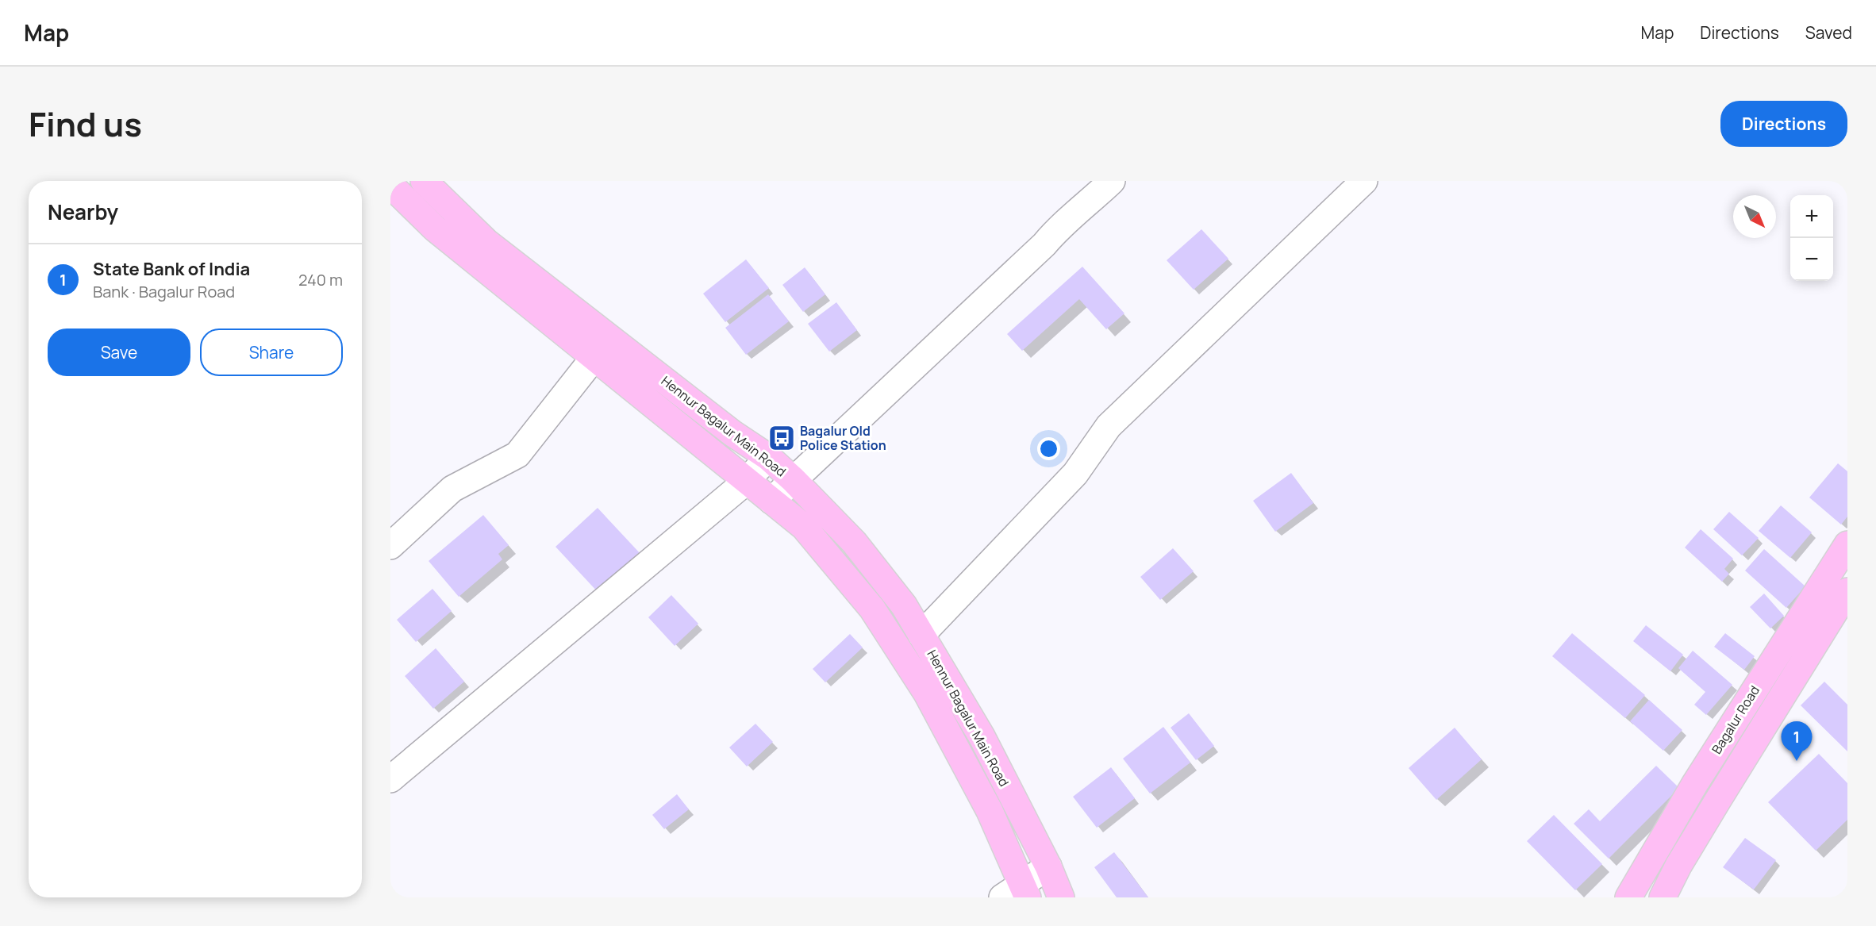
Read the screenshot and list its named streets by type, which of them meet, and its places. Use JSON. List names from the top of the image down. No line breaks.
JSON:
{"streets":{"main road":["Hennur Bagalur Main Road","Bagalur Road"]},"places":{"bus stop":["Bagalur Old Police Station"]},"north":"bottom right","page":{"header":"Map","nav":["Map","Directions","Saved"],"title":"Find us","buttons":["Directions",["Save","Share"]],"heading":"Nearby","map_buttons":["+","−"],"list":[{"mark":"1","name":"State Bank of India","note":"Bank · Bagalur Road","value":"240 m"}],"pins":"1"}}
